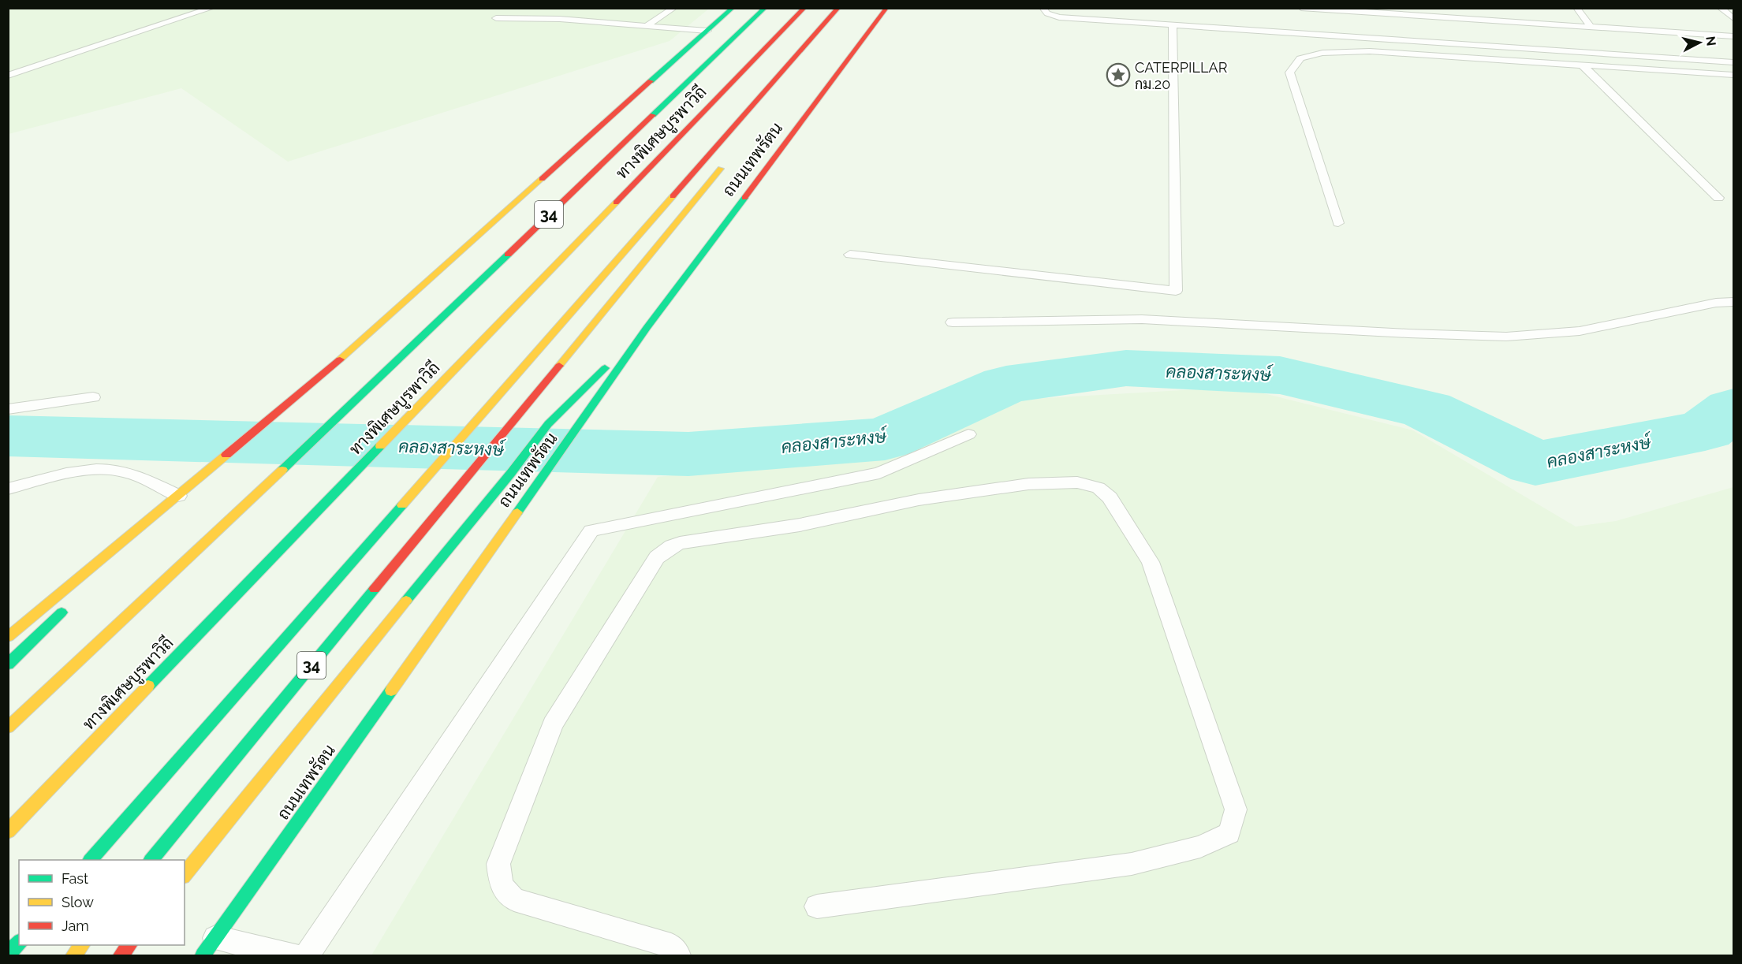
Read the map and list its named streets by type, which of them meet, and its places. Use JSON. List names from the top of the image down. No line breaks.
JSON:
{"streets":{"main road":["ทางพิเศษบูรพาวิถี","ถนนเทพรัตน","34"]},"water":["คลองสาระหงษ์"],"places":{"place":["CATERPILLAR กม.20"]},"legend":["Fast","Slow","Jam"],"north":"right"}
